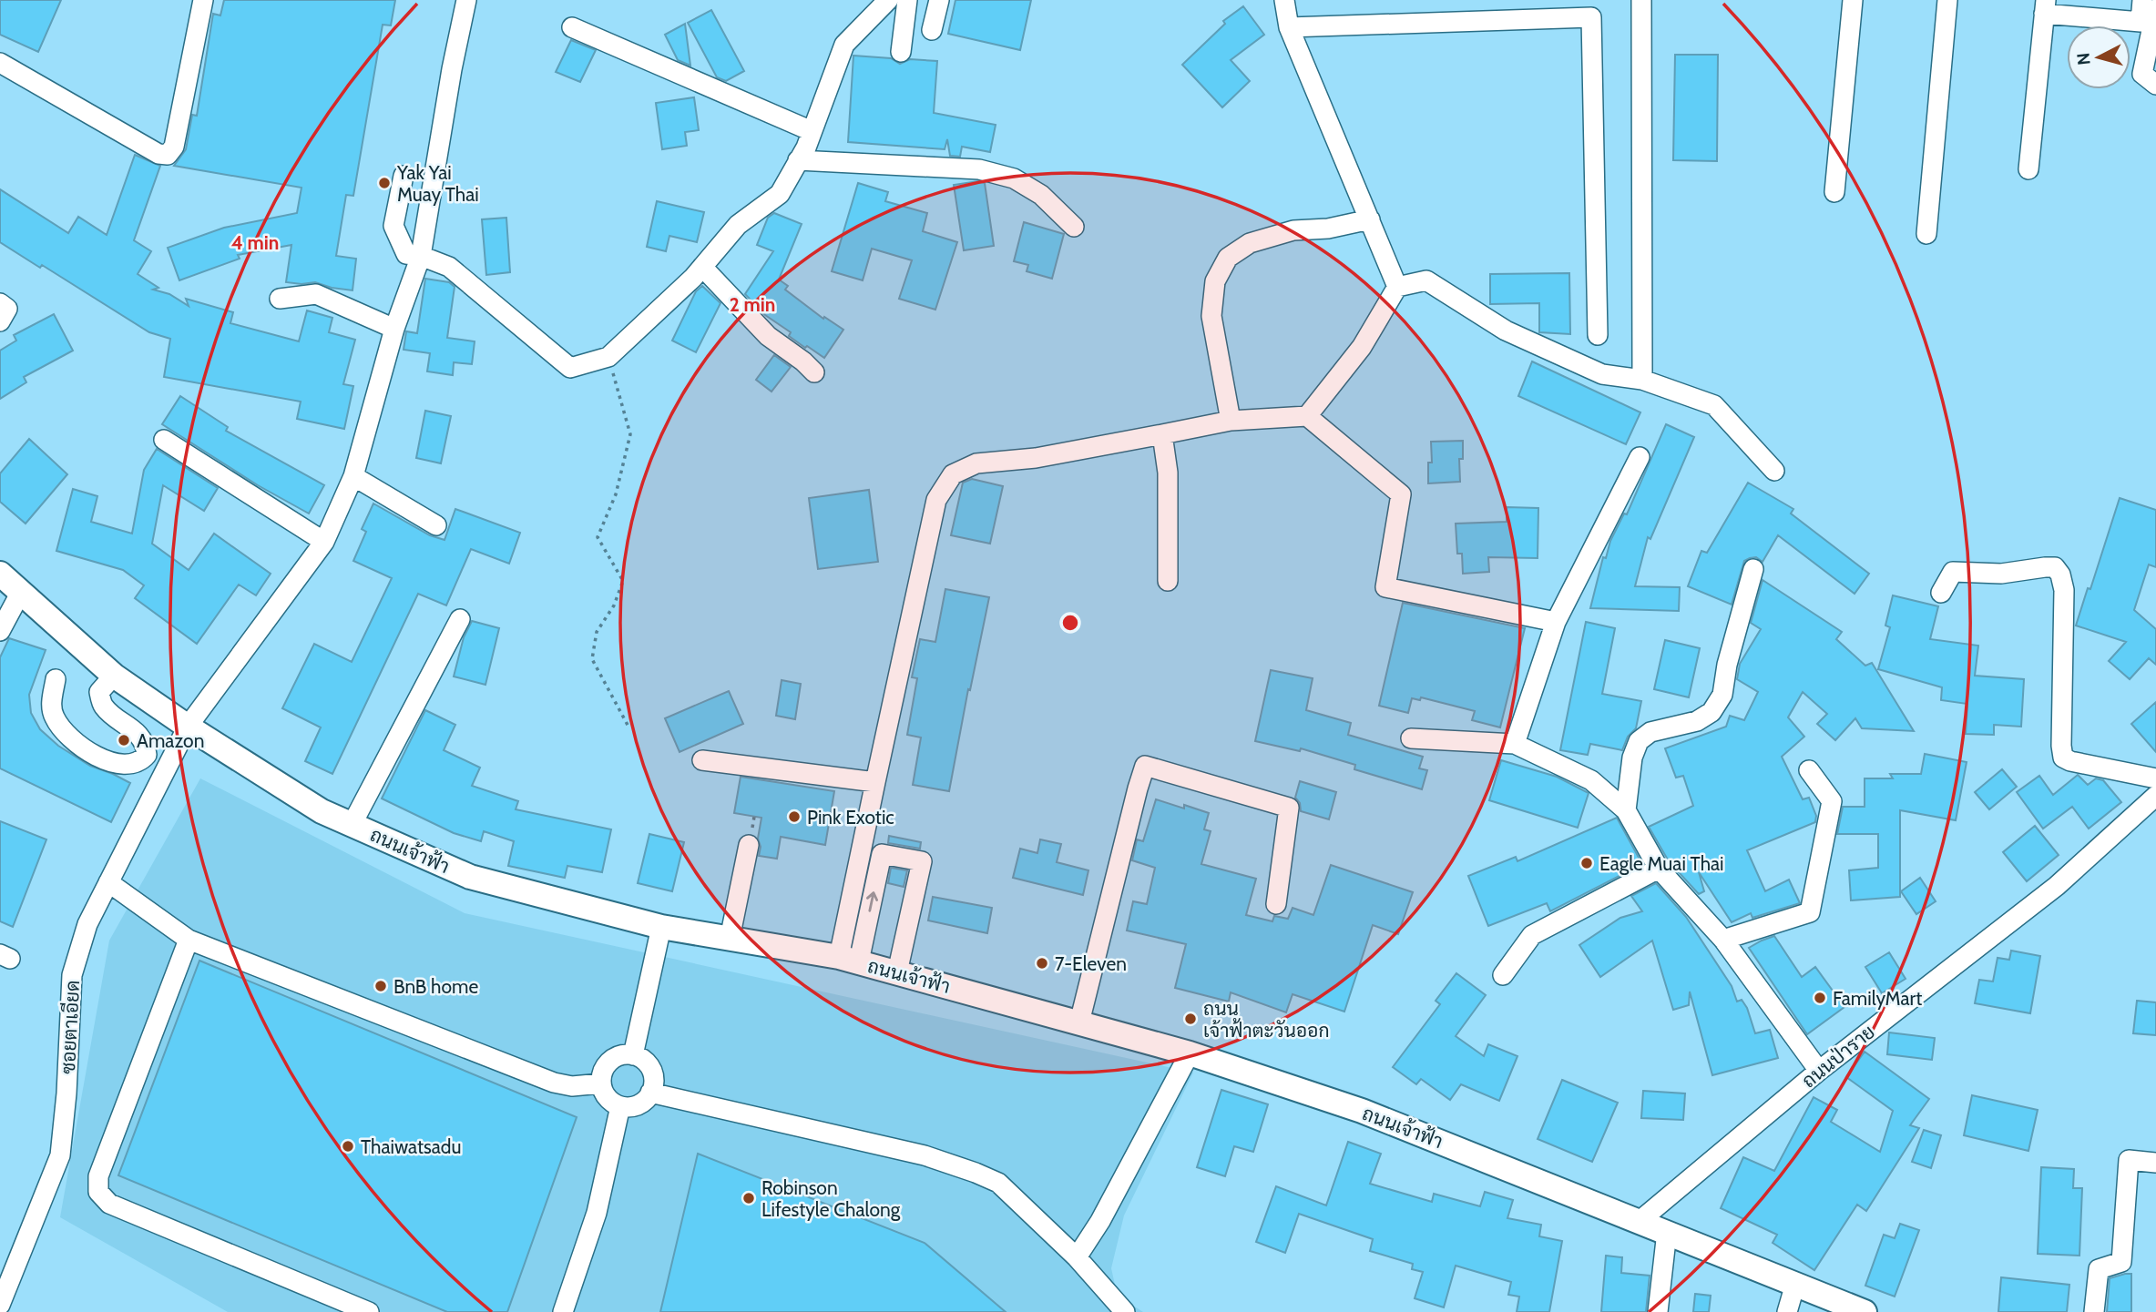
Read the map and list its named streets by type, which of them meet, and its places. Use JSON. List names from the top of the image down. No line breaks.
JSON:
{"streets":{"main road":["ถนนเจ้าฟ้า"],"street":["ซอยตาเอียด","ถนนป่าราย"]},"crossings":[["ถนนเจ้าฟ้า","ซอยตาเอียด"],["ถนนเจ้าฟ้า","ถนนป่าราย"]],"places":["Yak Yai Muay Thai","Amazon","Pink Exotic","Eagle Muai Thai","7-Eleven","BnB home","FamilyMart","ถนน เจ้าฟ้าตะวันออก","Thaiwatsadu","Robinson Lifestyle Chalong"],"north":"left","rings":["4 min","2 min"]}
